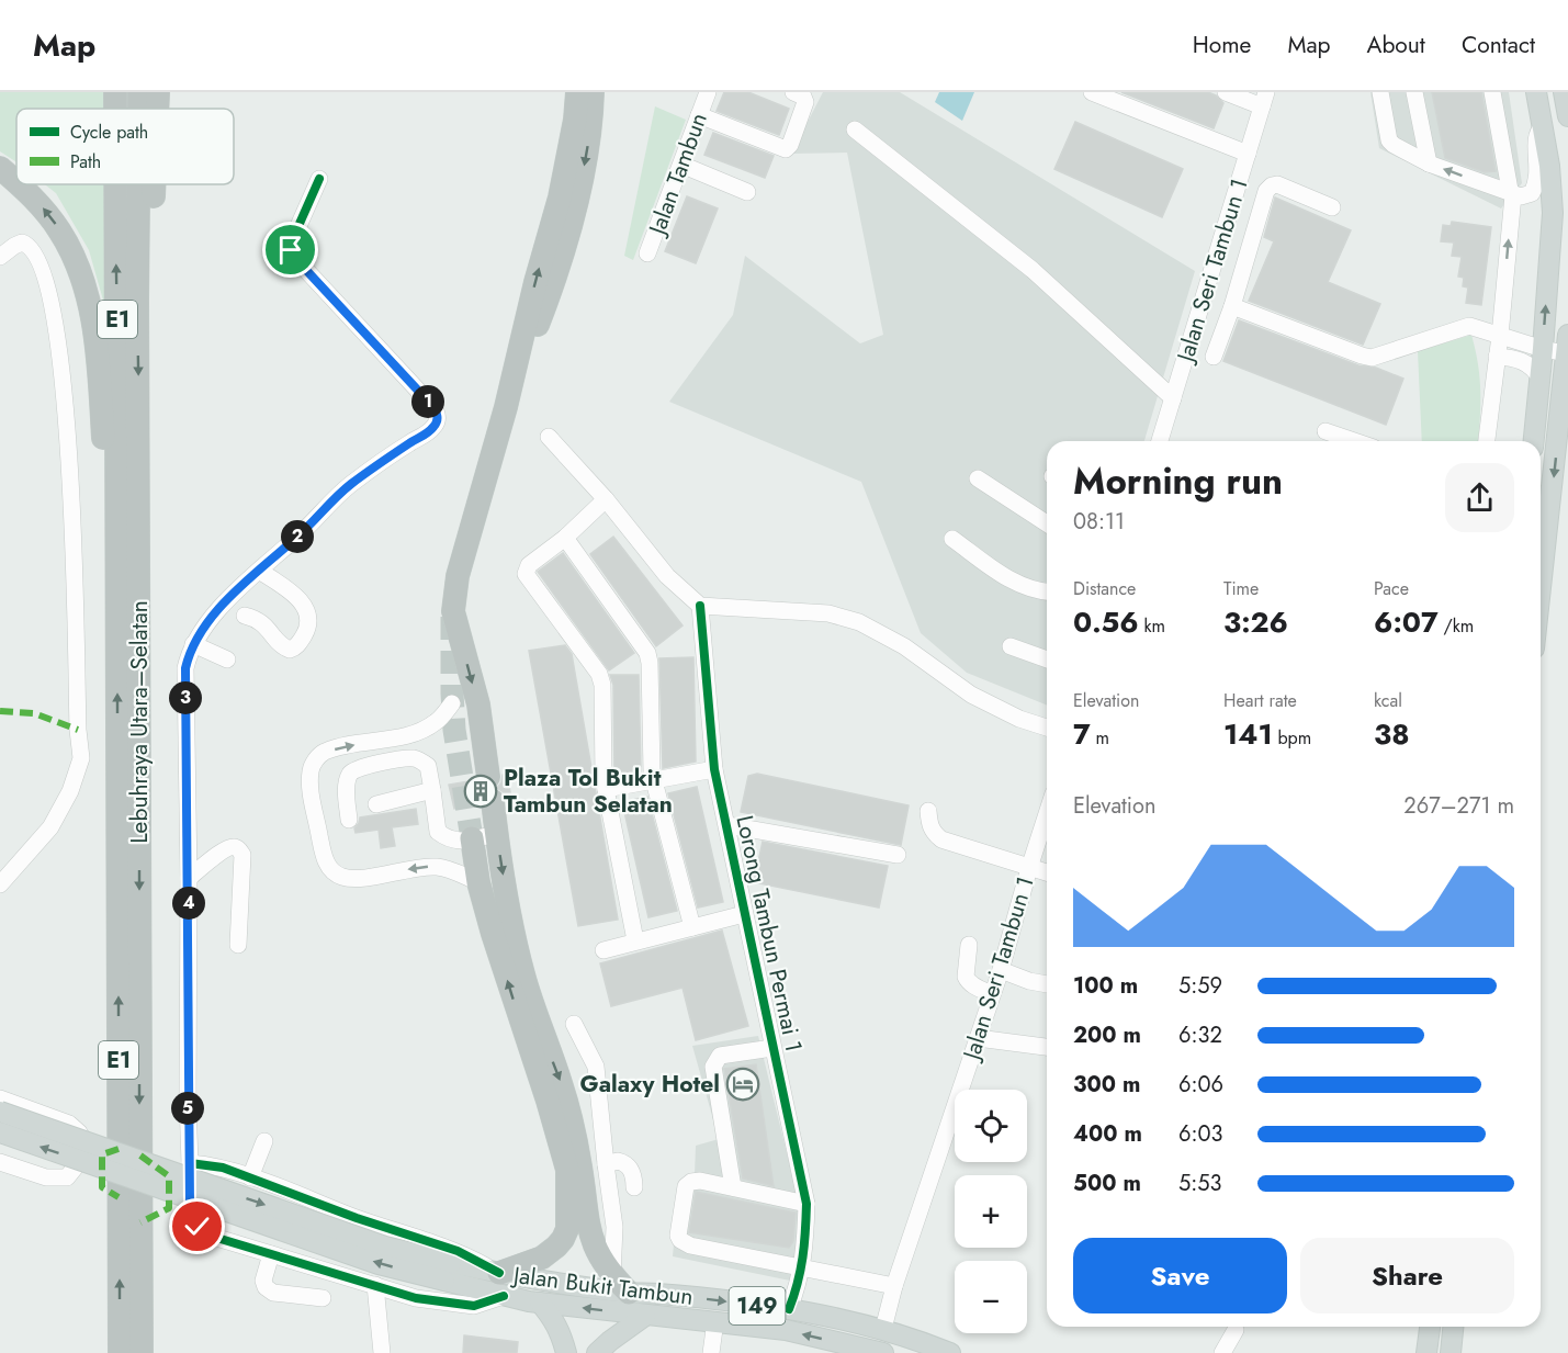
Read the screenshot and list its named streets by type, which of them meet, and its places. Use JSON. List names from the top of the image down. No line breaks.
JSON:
{"streets":{"highway":["E1","Lebuhraya Utara–Selatan"],"main road":["Jalan Bukit Tambun","149"],"street":["Jalan Tambun","Jalan Seri Tambun 1","Lorong Tambun Permai 1"]},"crossings":[["Jalan Seri Tambun 1","Jalan Bukit Tambun"],["Lorong Tambun Permai 1","Jalan Bukit Tambun"]],"places":{"building":["Plaza Tol Bukit Tambun Selatan"],"hotel":["Galaxy Hotel"]},"legend":["Cycle path","Path"],"page":{"header":"Map","nav":["Home","Map","About","Contact"],"pins":["1","2","3","4","5"],"heading":["Morning run","08:11"],"stats":[["Distance","0.56 km"],["Time","3:26"],["Pace","6:07 /km"],["Elevation","7 m"],["Heart rate","141 bpm"],["kcal","38"]],"chart":["Elevation","267–271 m"],"list":[{"name":"100 m","note":"5:59"},{"name":"200 m","note":"6:32"},{"name":"300 m","note":"6:06"},{"name":"400 m","note":"6:03"},{"name":"500 m","note":"5:53"}],"map_buttons":["+","−"],"buttons":["Save","Share"]}}
